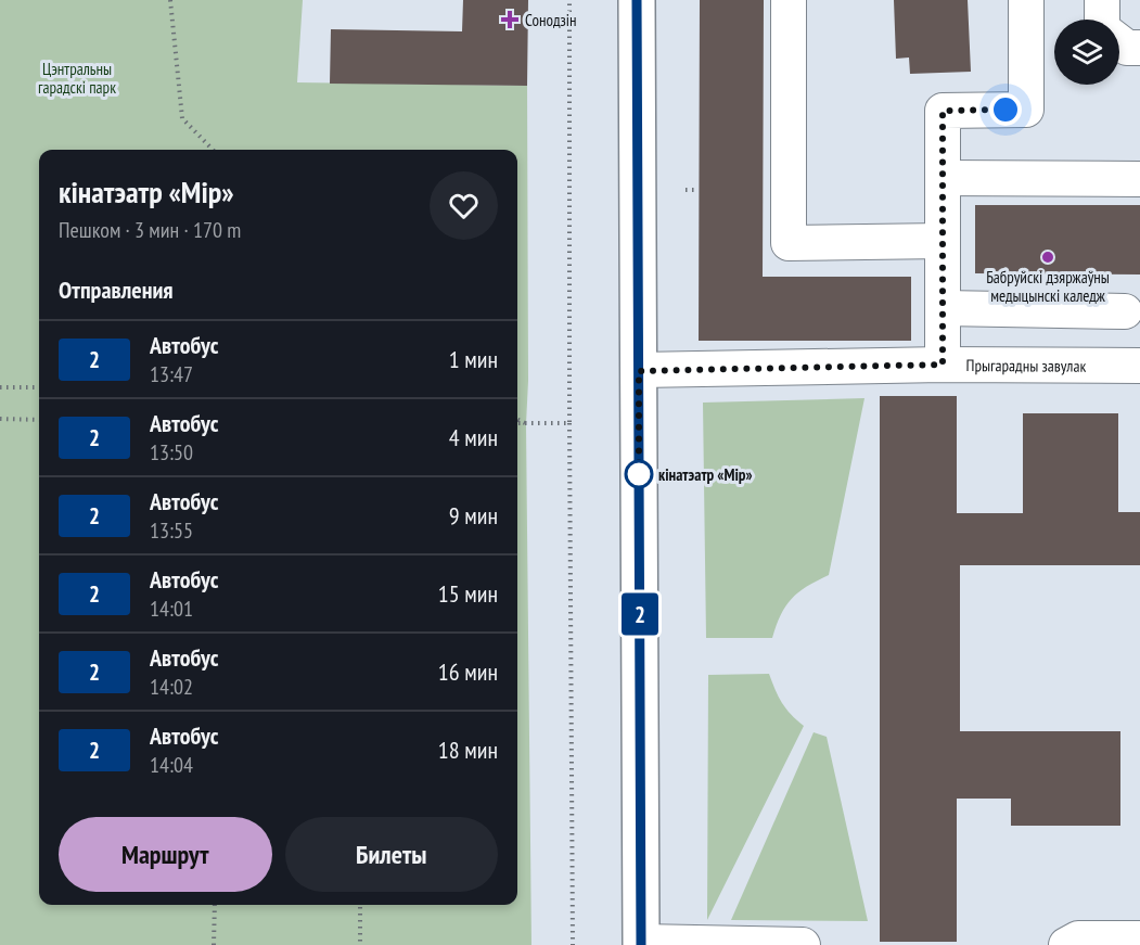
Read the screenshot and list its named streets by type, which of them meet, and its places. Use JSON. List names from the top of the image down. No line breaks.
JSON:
{"streets":{"street":["Прыгарадны завулак"]},"parks":["Цэнтральны гарадскі парк"],"places":{"health":["Сонодзін"],"other":["Бабруйскі дзяржаўны медыцынскі каледж","кінатэатр «Мір»"]},"lines":["bus line 2"],"page":{"on_map":"2","heading":[["кінатэатр «Мір»","Пешком · 3 мин · 170 m"],"Отправления"],"list":[{"mark":"2","name":"Автобус","note":"13:47","value":"1 мин"},{"mark":"2","name":"Автобус","note":"13:50","value":"4 мин"},{"mark":"2","name":"Автобус","note":"13:55","value":"9 мин"},{"mark":"2","name":"Автобус","note":"14:01","value":"15 мин"},{"mark":"2","name":"Автобус","note":"14:02","value":"16 мин"},{"mark":"2","name":"Автобус","note":"14:04","value":"18 мин"}],"buttons":["Маршрут","Билеты"]}}
